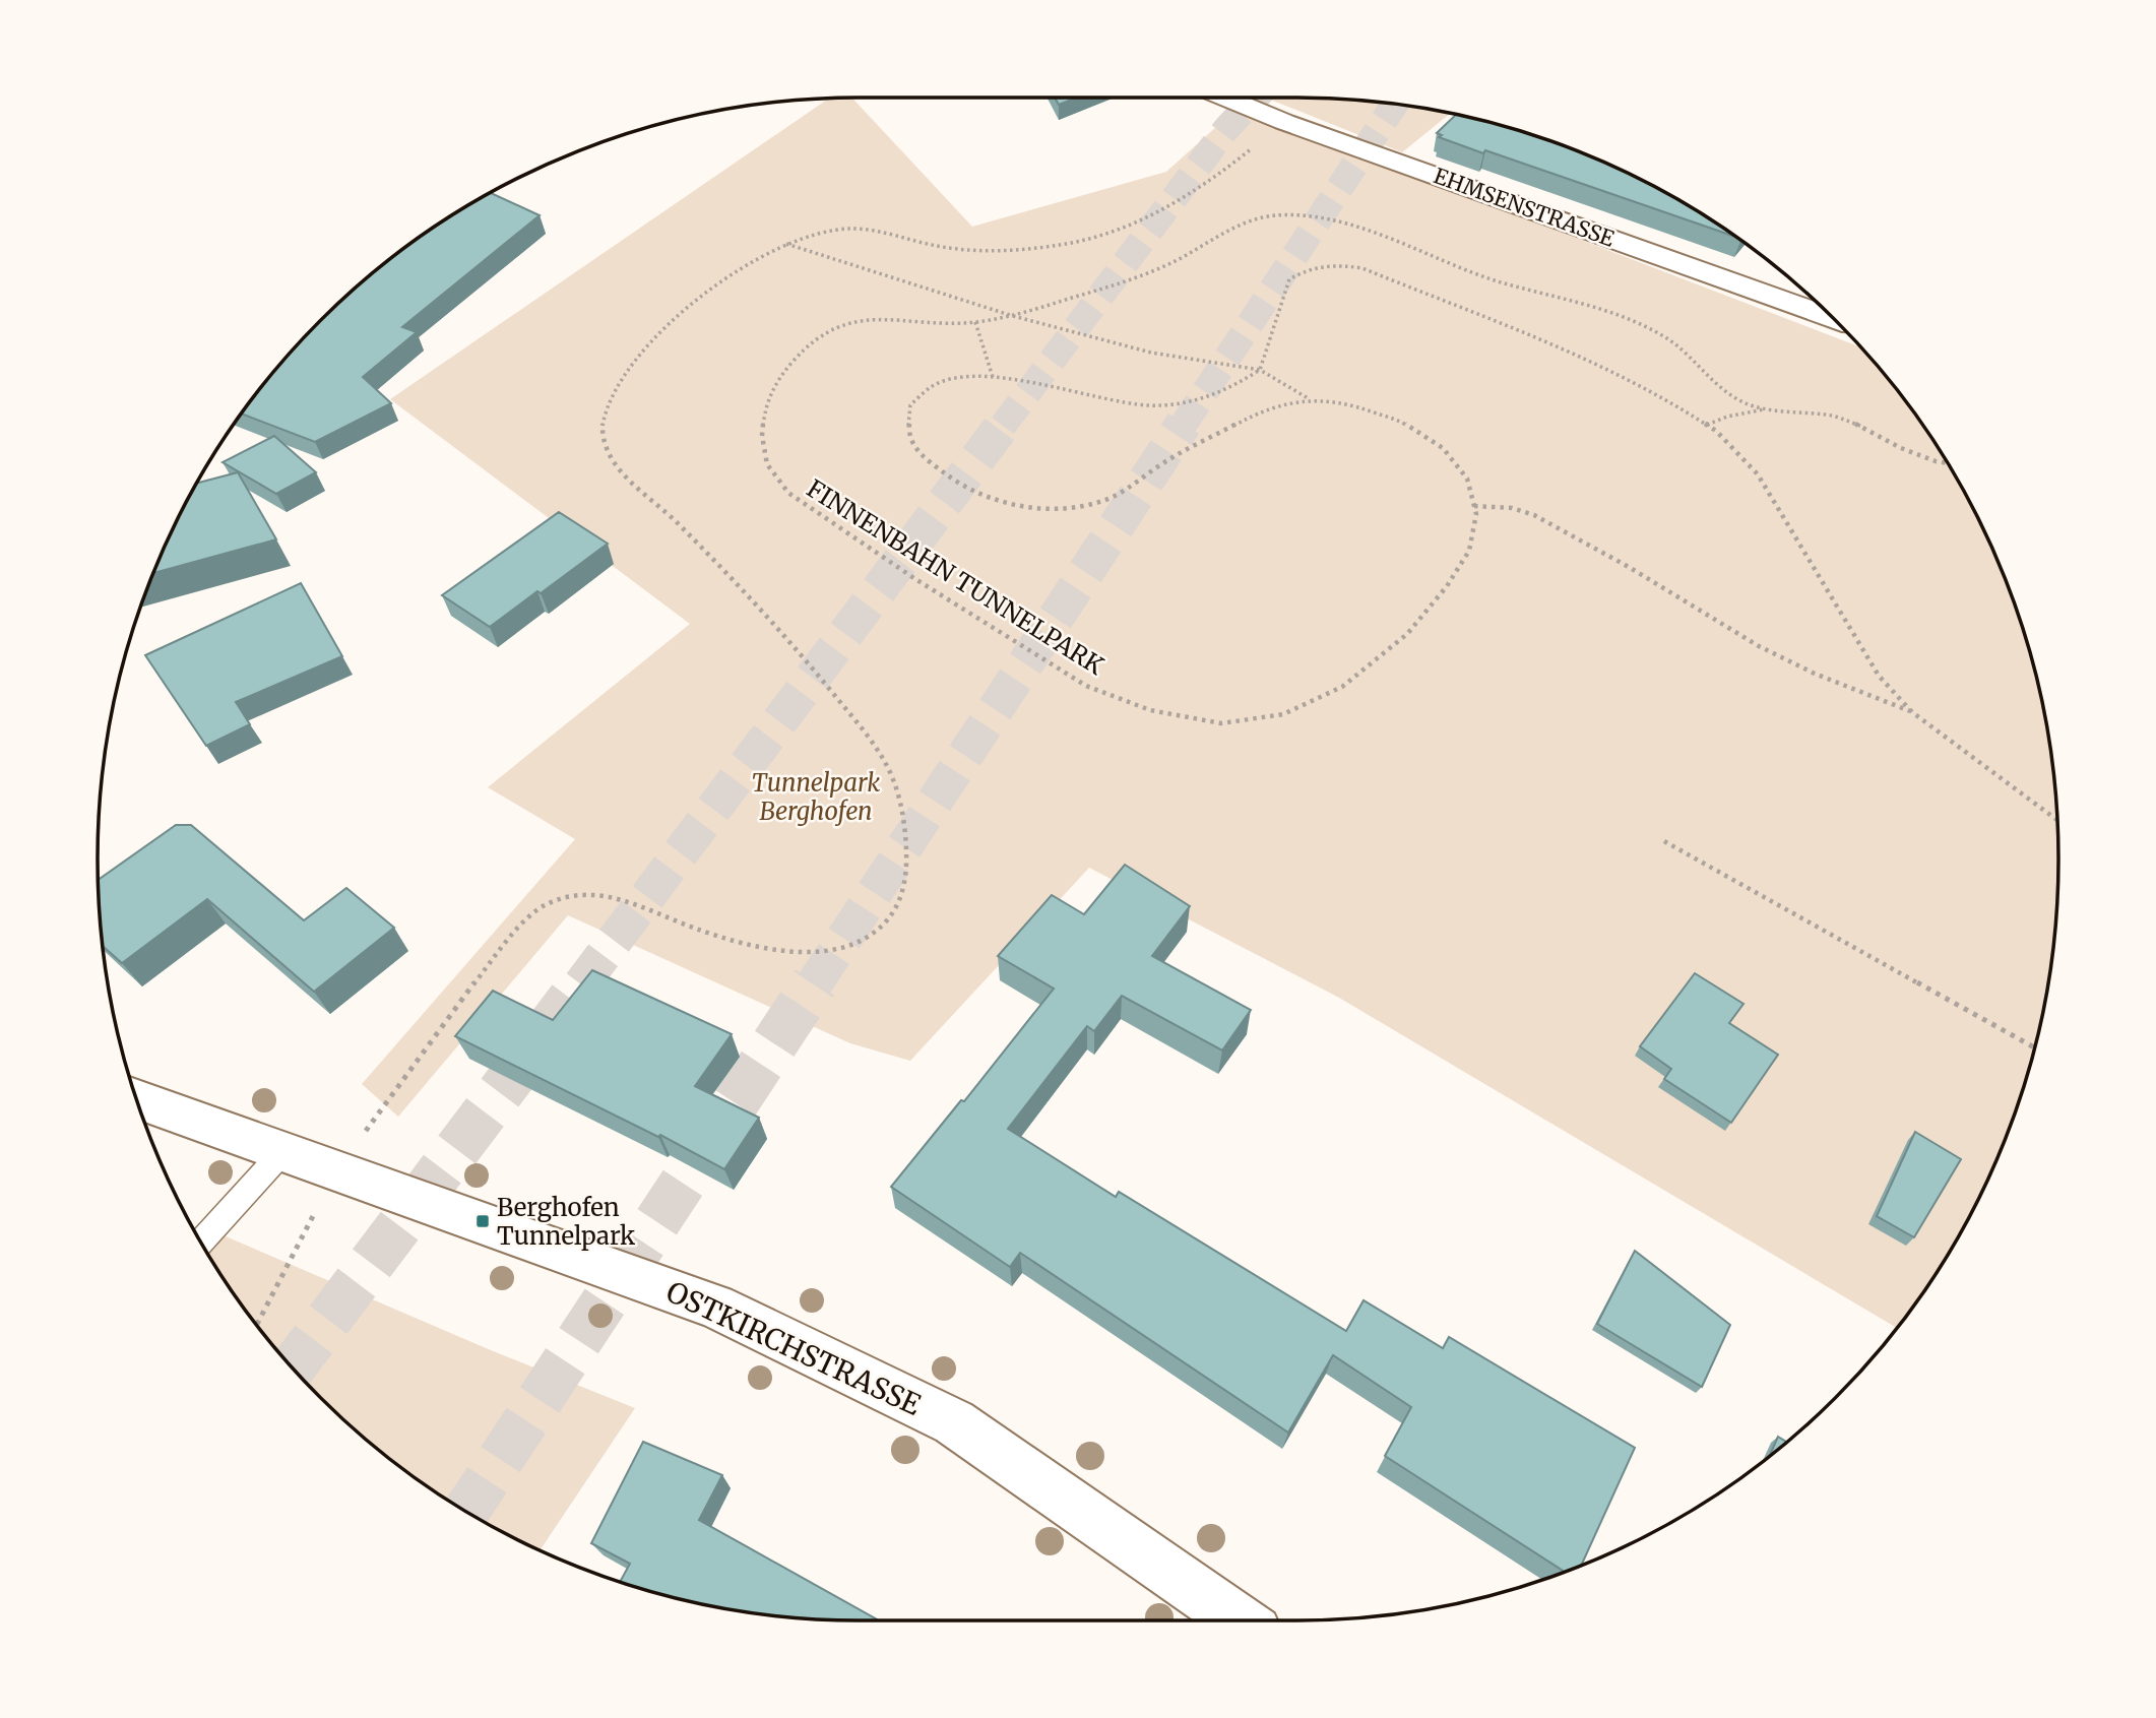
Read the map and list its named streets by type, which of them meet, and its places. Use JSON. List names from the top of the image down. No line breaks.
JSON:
{"streets":{"street":["EHMSENSTRASSE","OSTKIRCHSTRASSE"],"path":["FINNENBAHN TUNNELPARK"]},"parks":["Tunnelpark Berghofen"],"places":{"transit":["Berghofen Tunnelpark"]}}
